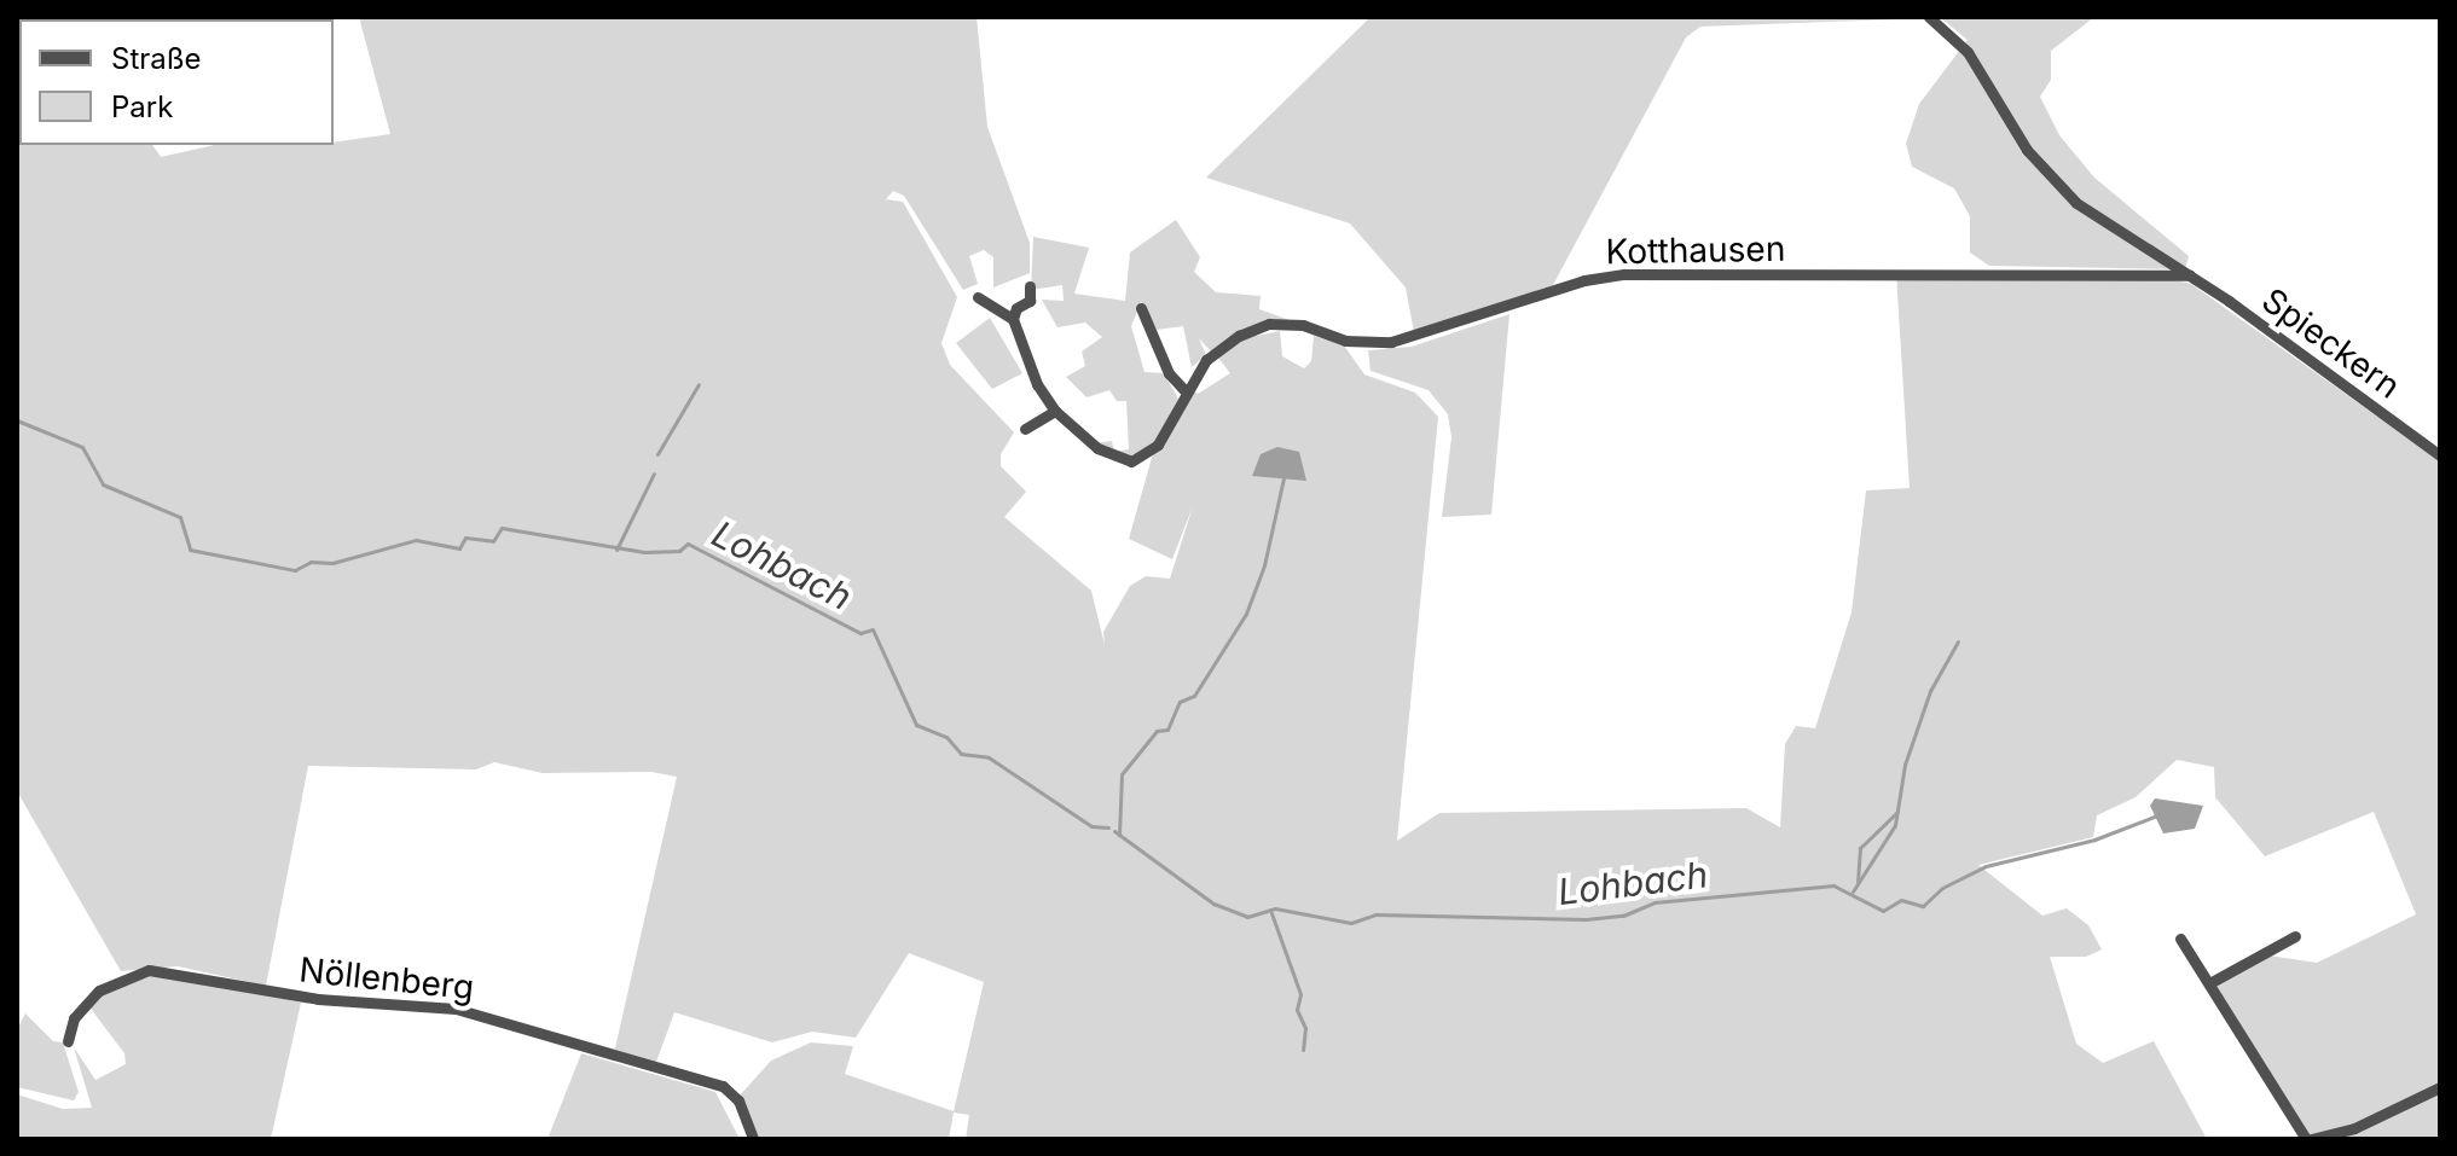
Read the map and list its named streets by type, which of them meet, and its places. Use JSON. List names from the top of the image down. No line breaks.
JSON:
{"streets":{"street":["Kotthausen","Spieckern","Nöllenberg"]},"crossings":[["Kotthausen","Spieckern"]],"water":["Lohbach"],"legend":["Straße","Park"]}
